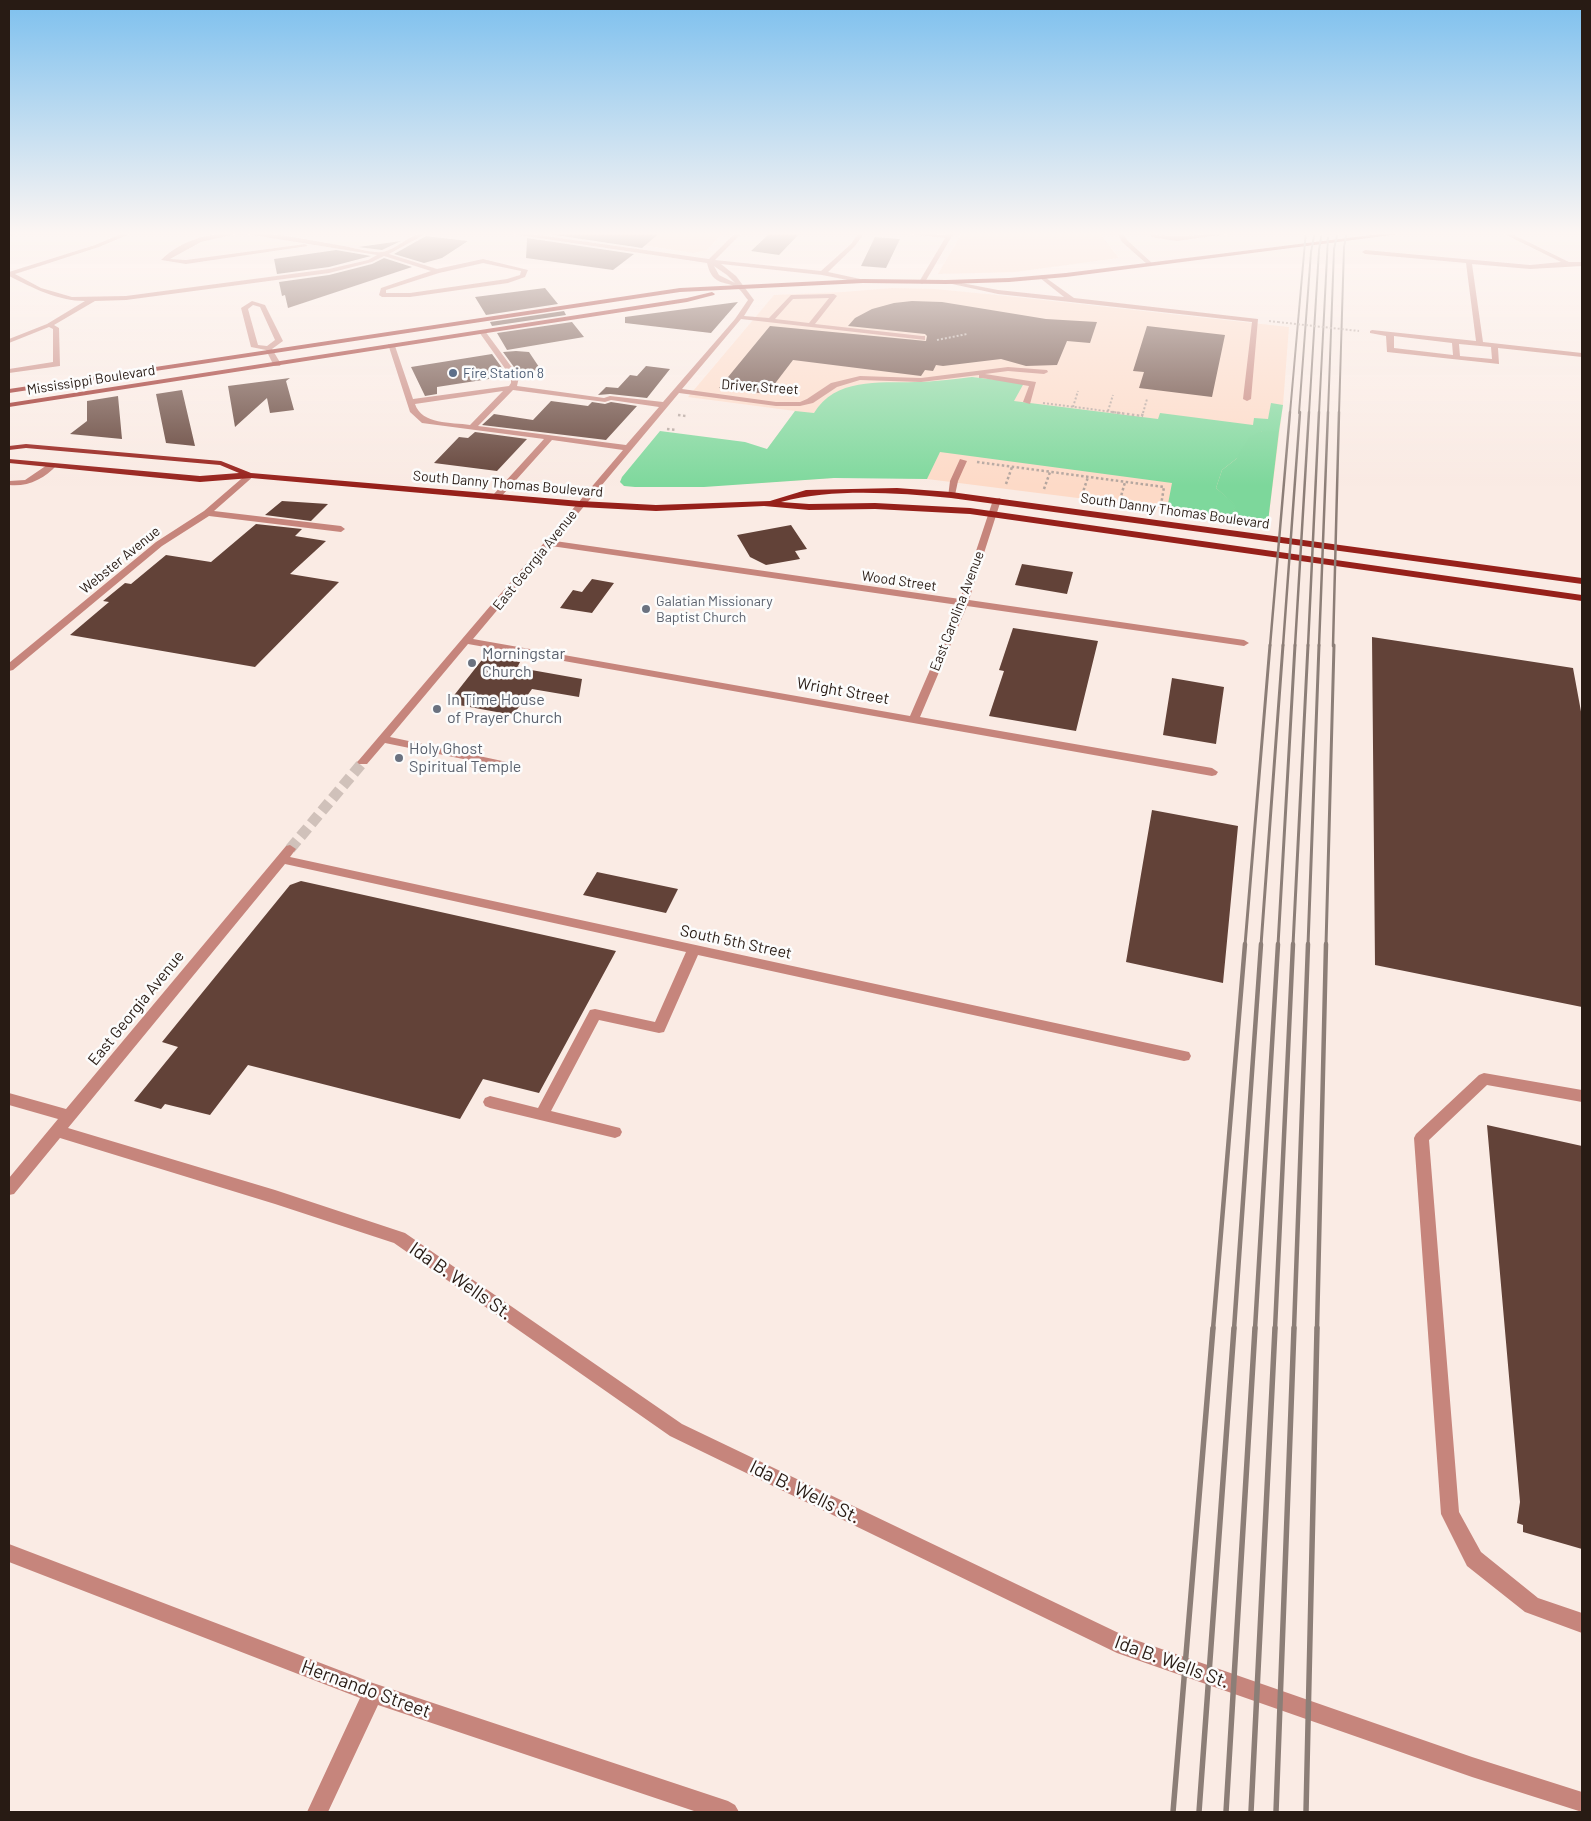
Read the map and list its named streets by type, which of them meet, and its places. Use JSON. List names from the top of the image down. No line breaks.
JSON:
{"streets":{"main road":["Mississippi Boulevard","South Danny Thomas Boulevard"],"street":["Driver Street","Webster Avenue","East Georgia Avenue","Wood Street","East Carolina Avenue","Wright Street","South 5th Street","Ida B. Wells St.","Hernando Street"]},"crossings":[["Driver Street","East Georgia Avenue"],["South Danny Thomas Boulevard","Webster Avenue"],["South Danny Thomas Boulevard","East Georgia Avenue"],["South Danny Thomas Boulevard","East Carolina Avenue"],["East Georgia Avenue","Wood Street"],["East Georgia Avenue","Wright Street"],["East Georgia Avenue","South 5th Street"],["East Georgia Avenue","Ida B. Wells St."],["Wood Street","East Carolina Avenue"],["East Carolina Avenue","Wright Street"]],"places":["Fire Station 8","Galatian Missionary Baptist Church","Morningstar Church","In Time House of Prayer Church","Holy Ghost Spiritual Temple"]}
